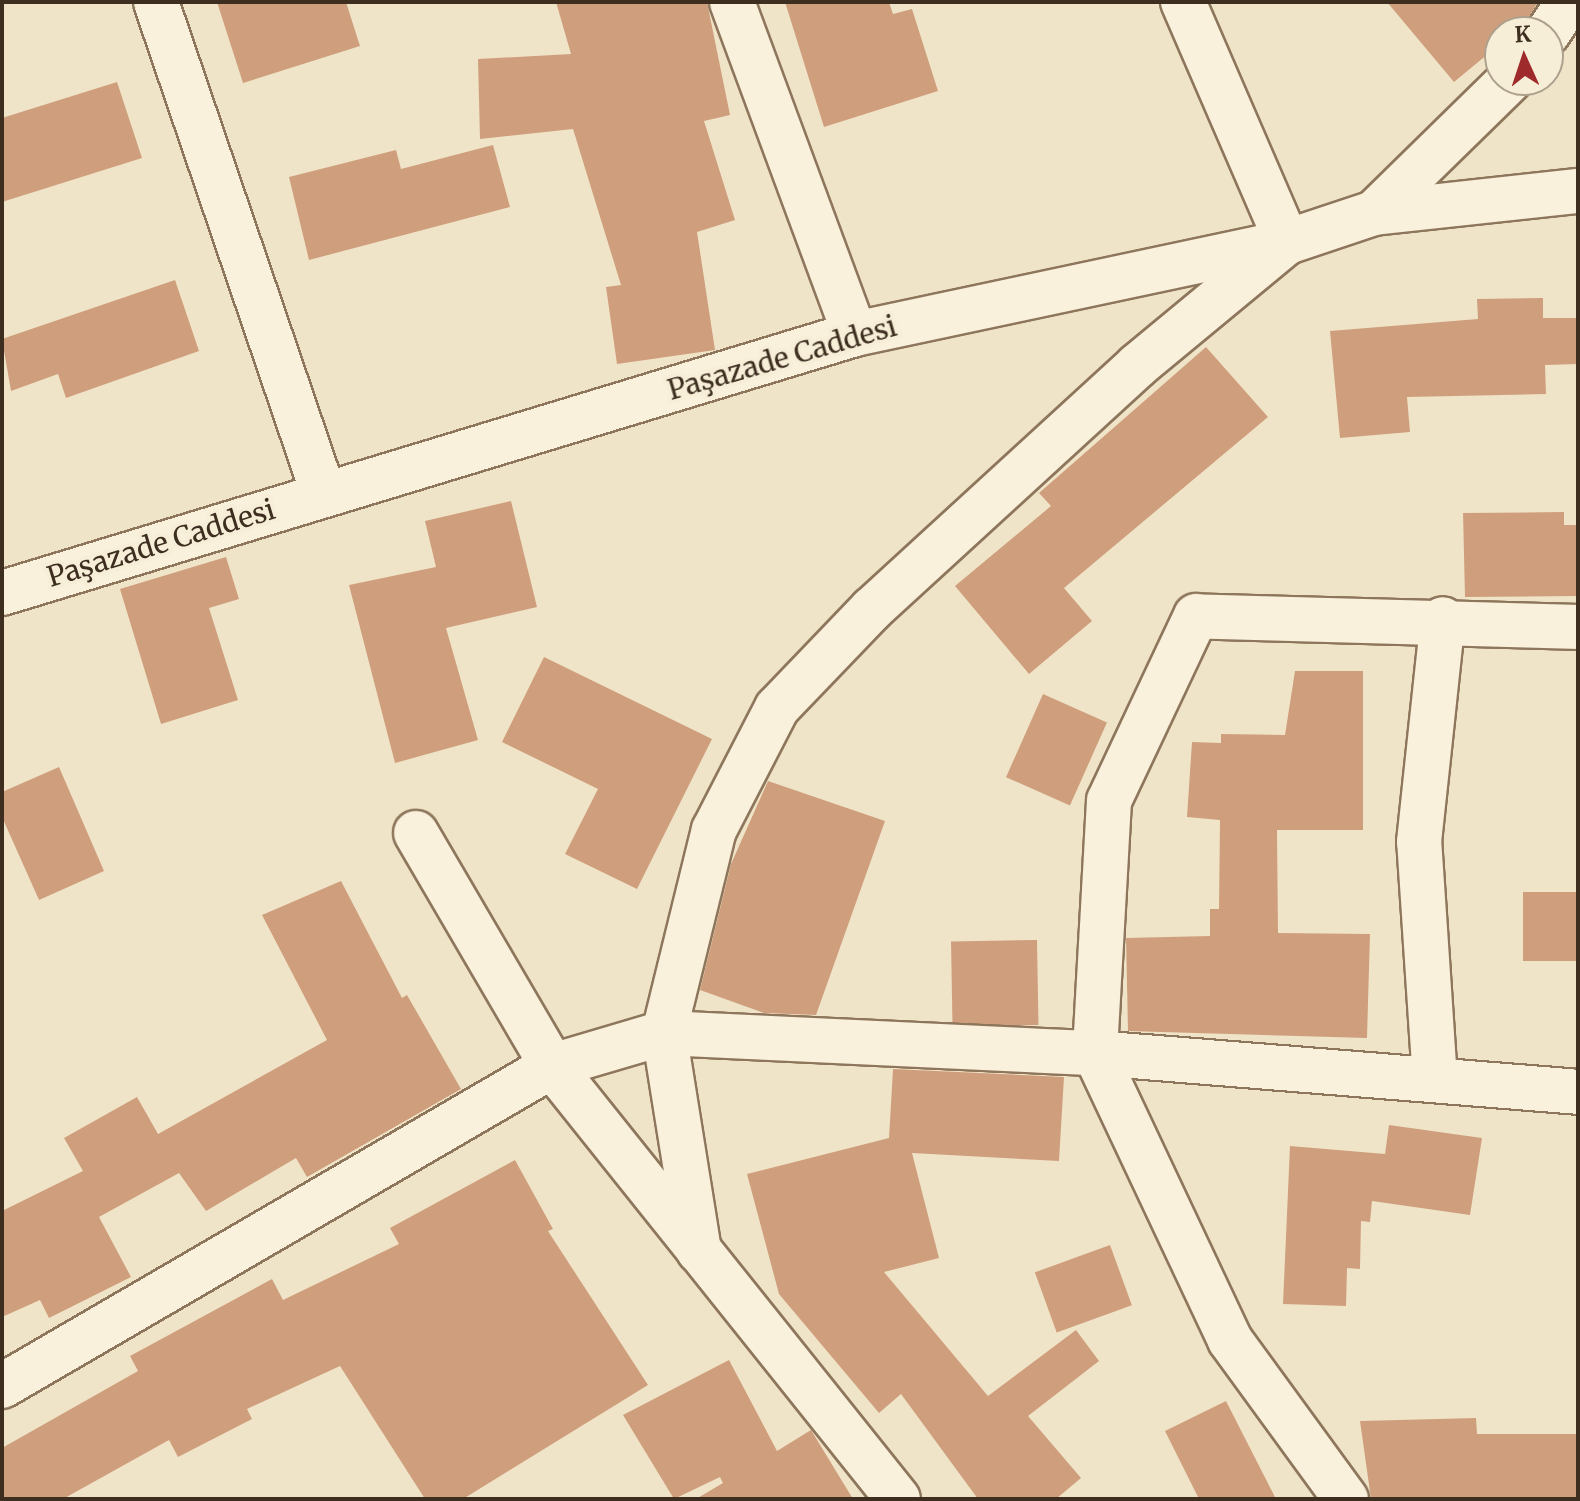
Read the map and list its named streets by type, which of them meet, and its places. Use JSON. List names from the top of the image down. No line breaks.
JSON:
{"streets":{"street":["Paşazade Caddesi"]},"north":"top"}
